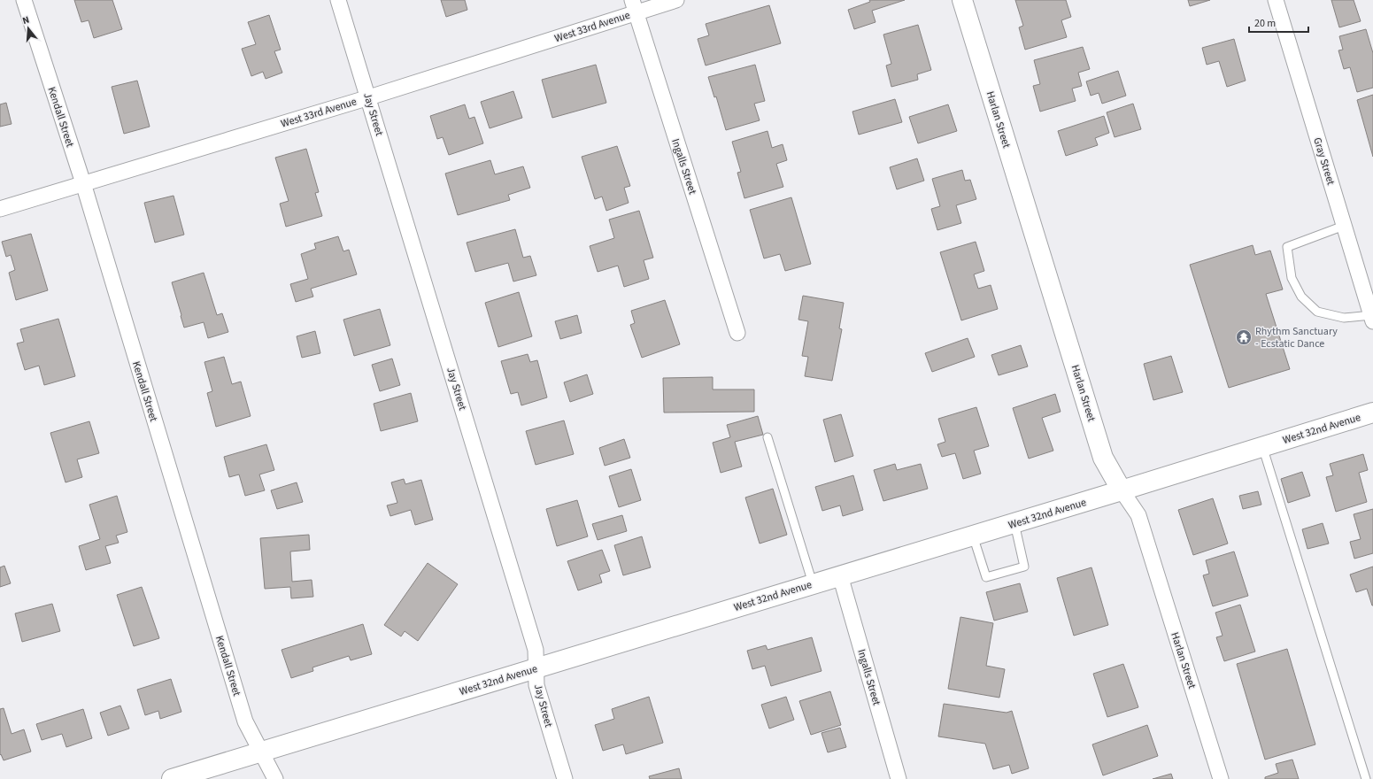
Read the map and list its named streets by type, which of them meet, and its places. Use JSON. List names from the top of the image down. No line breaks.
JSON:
{"streets":{"street":["West 33rd Avenue","Jay Street","Kendall Street","Harlan Street","Gray Street","Ingalls Street","West 32nd Avenue"]},"crossings":[["West 33rd Avenue","Jay Street"],["West 33rd Avenue","Kendall Street"],["West 33rd Avenue","Ingalls Street"],["Jay Street","West 32nd Avenue"],["Kendall Street","West 32nd Avenue"],["Harlan Street","West 32nd Avenue"],["Ingalls Street","West 32nd Avenue"]],"places":{"temple":["Rhythm Sanctuary - Ecstatic Dance"]},"scale_bar":"20 m","north":"top"}
